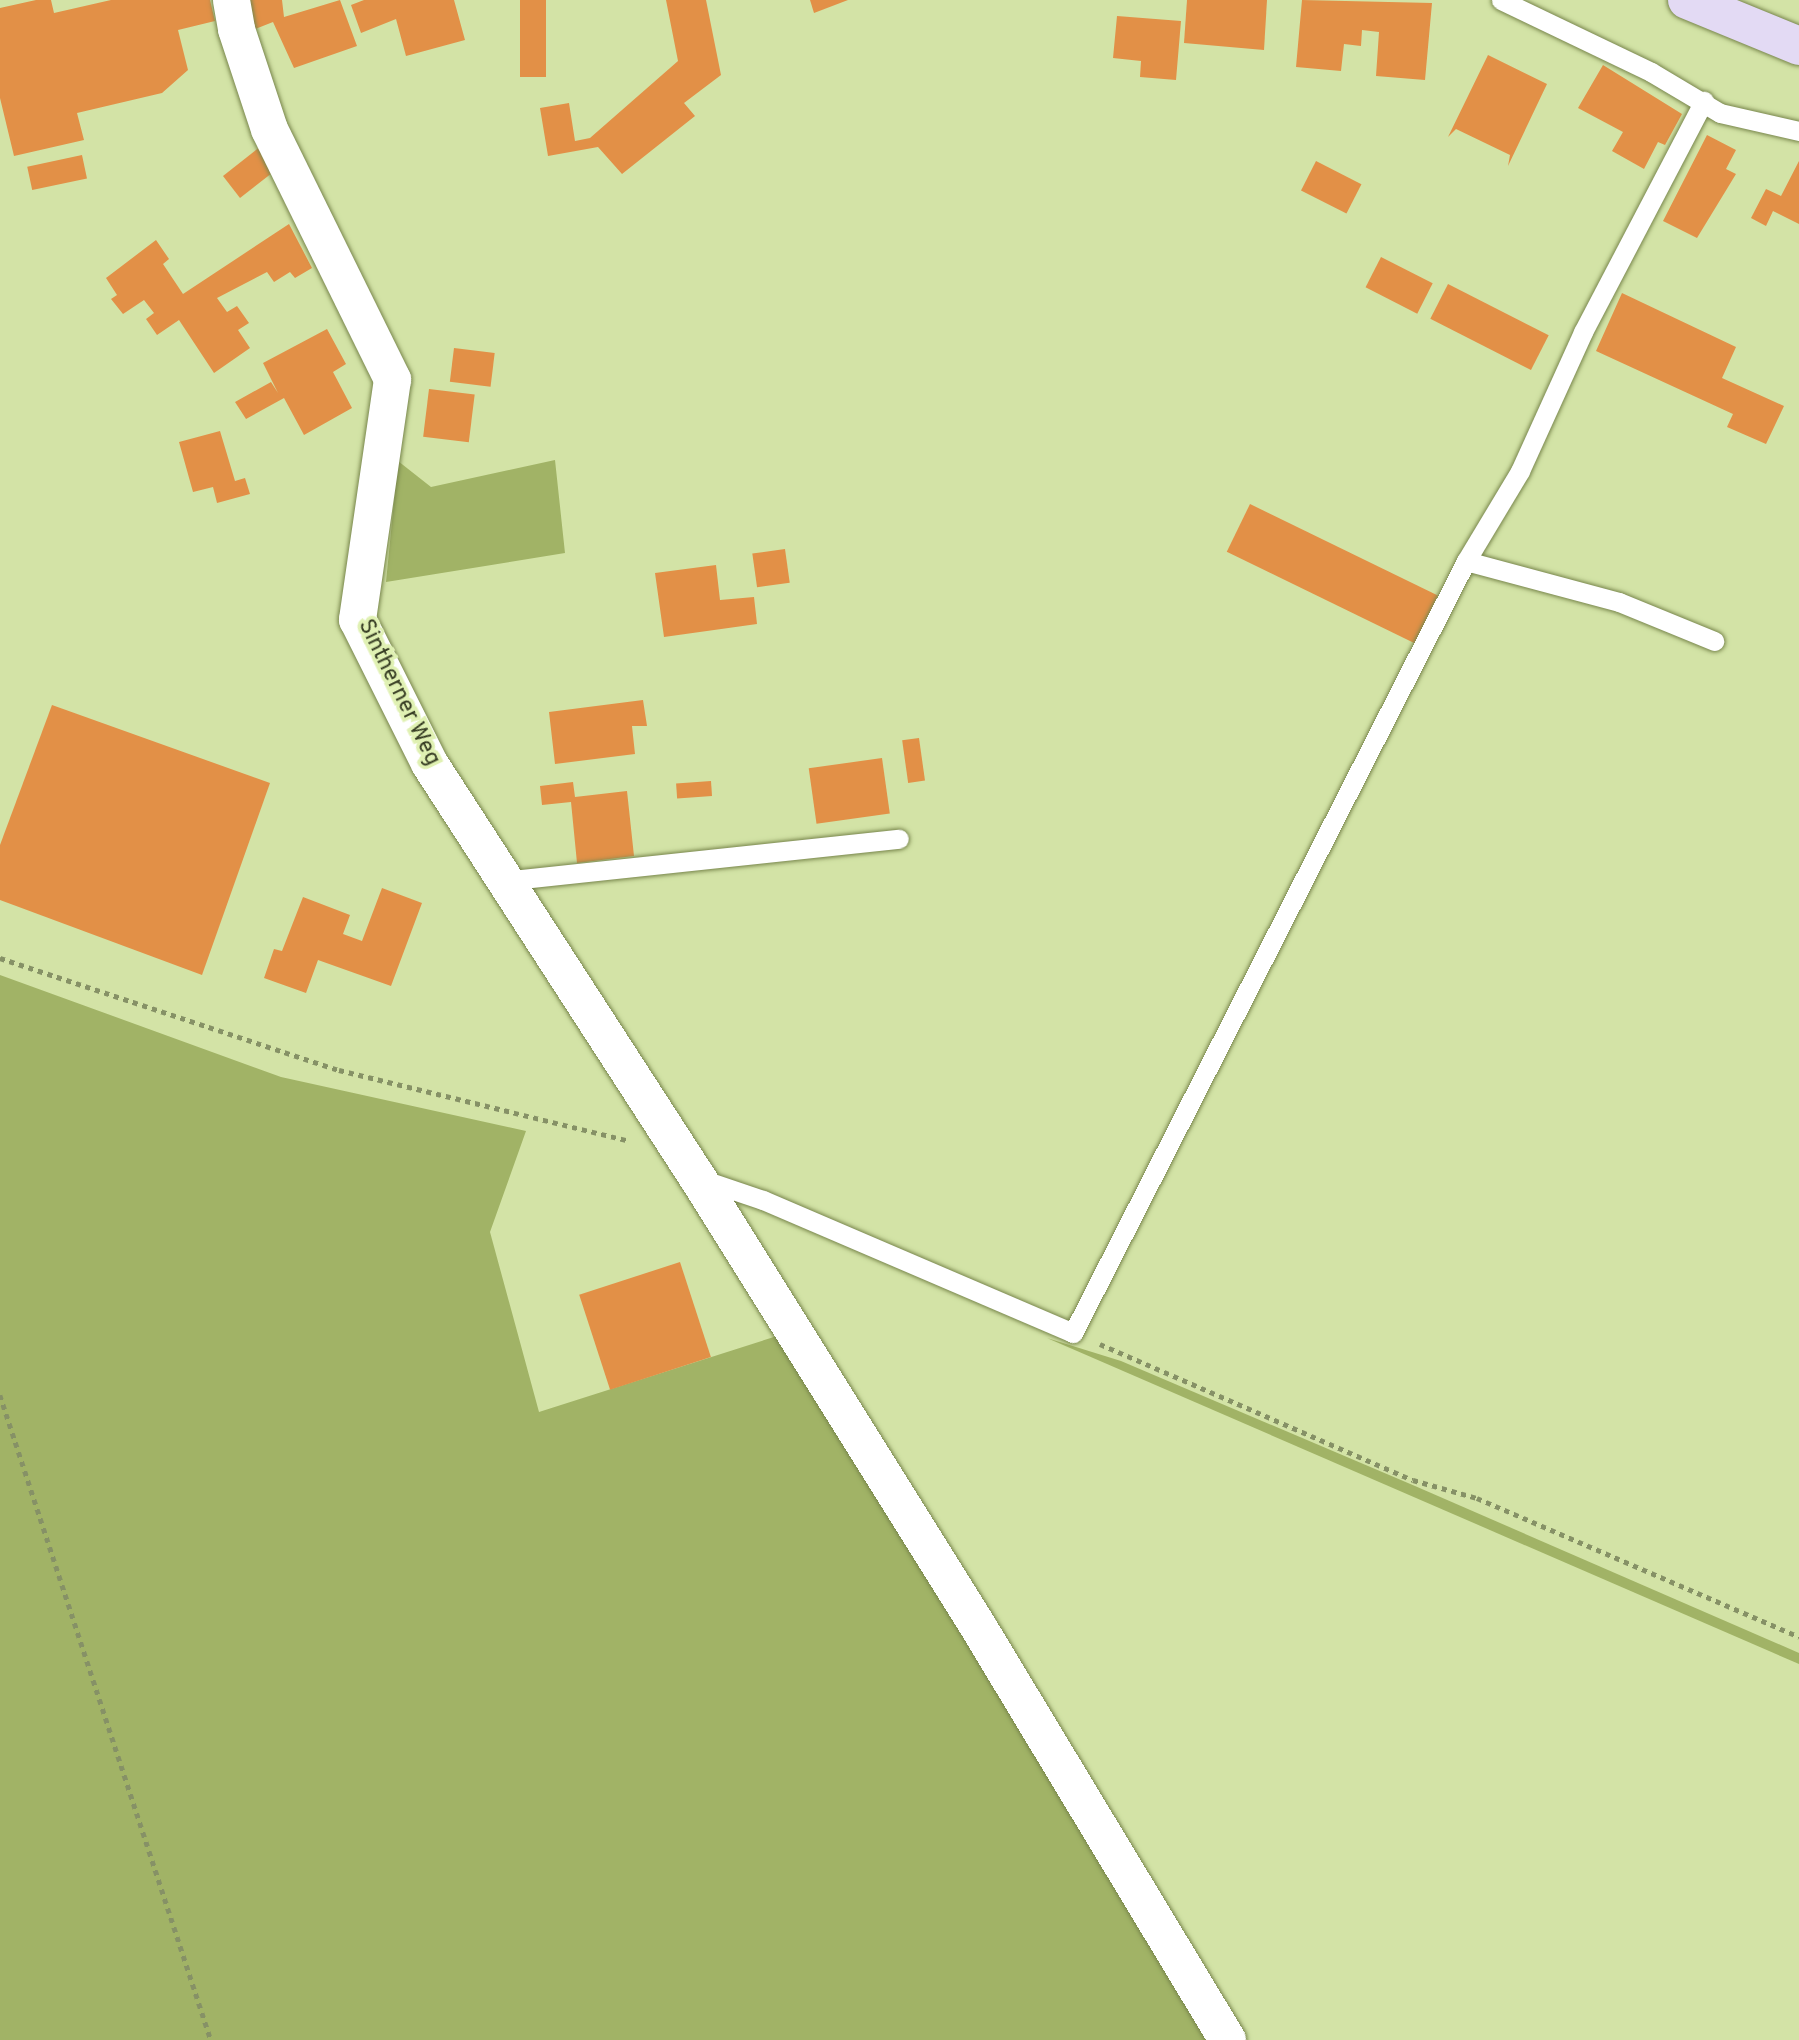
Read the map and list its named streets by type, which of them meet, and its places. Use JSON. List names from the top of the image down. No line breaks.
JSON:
{"streets":{"street":["Sintherner Weg"]}}
